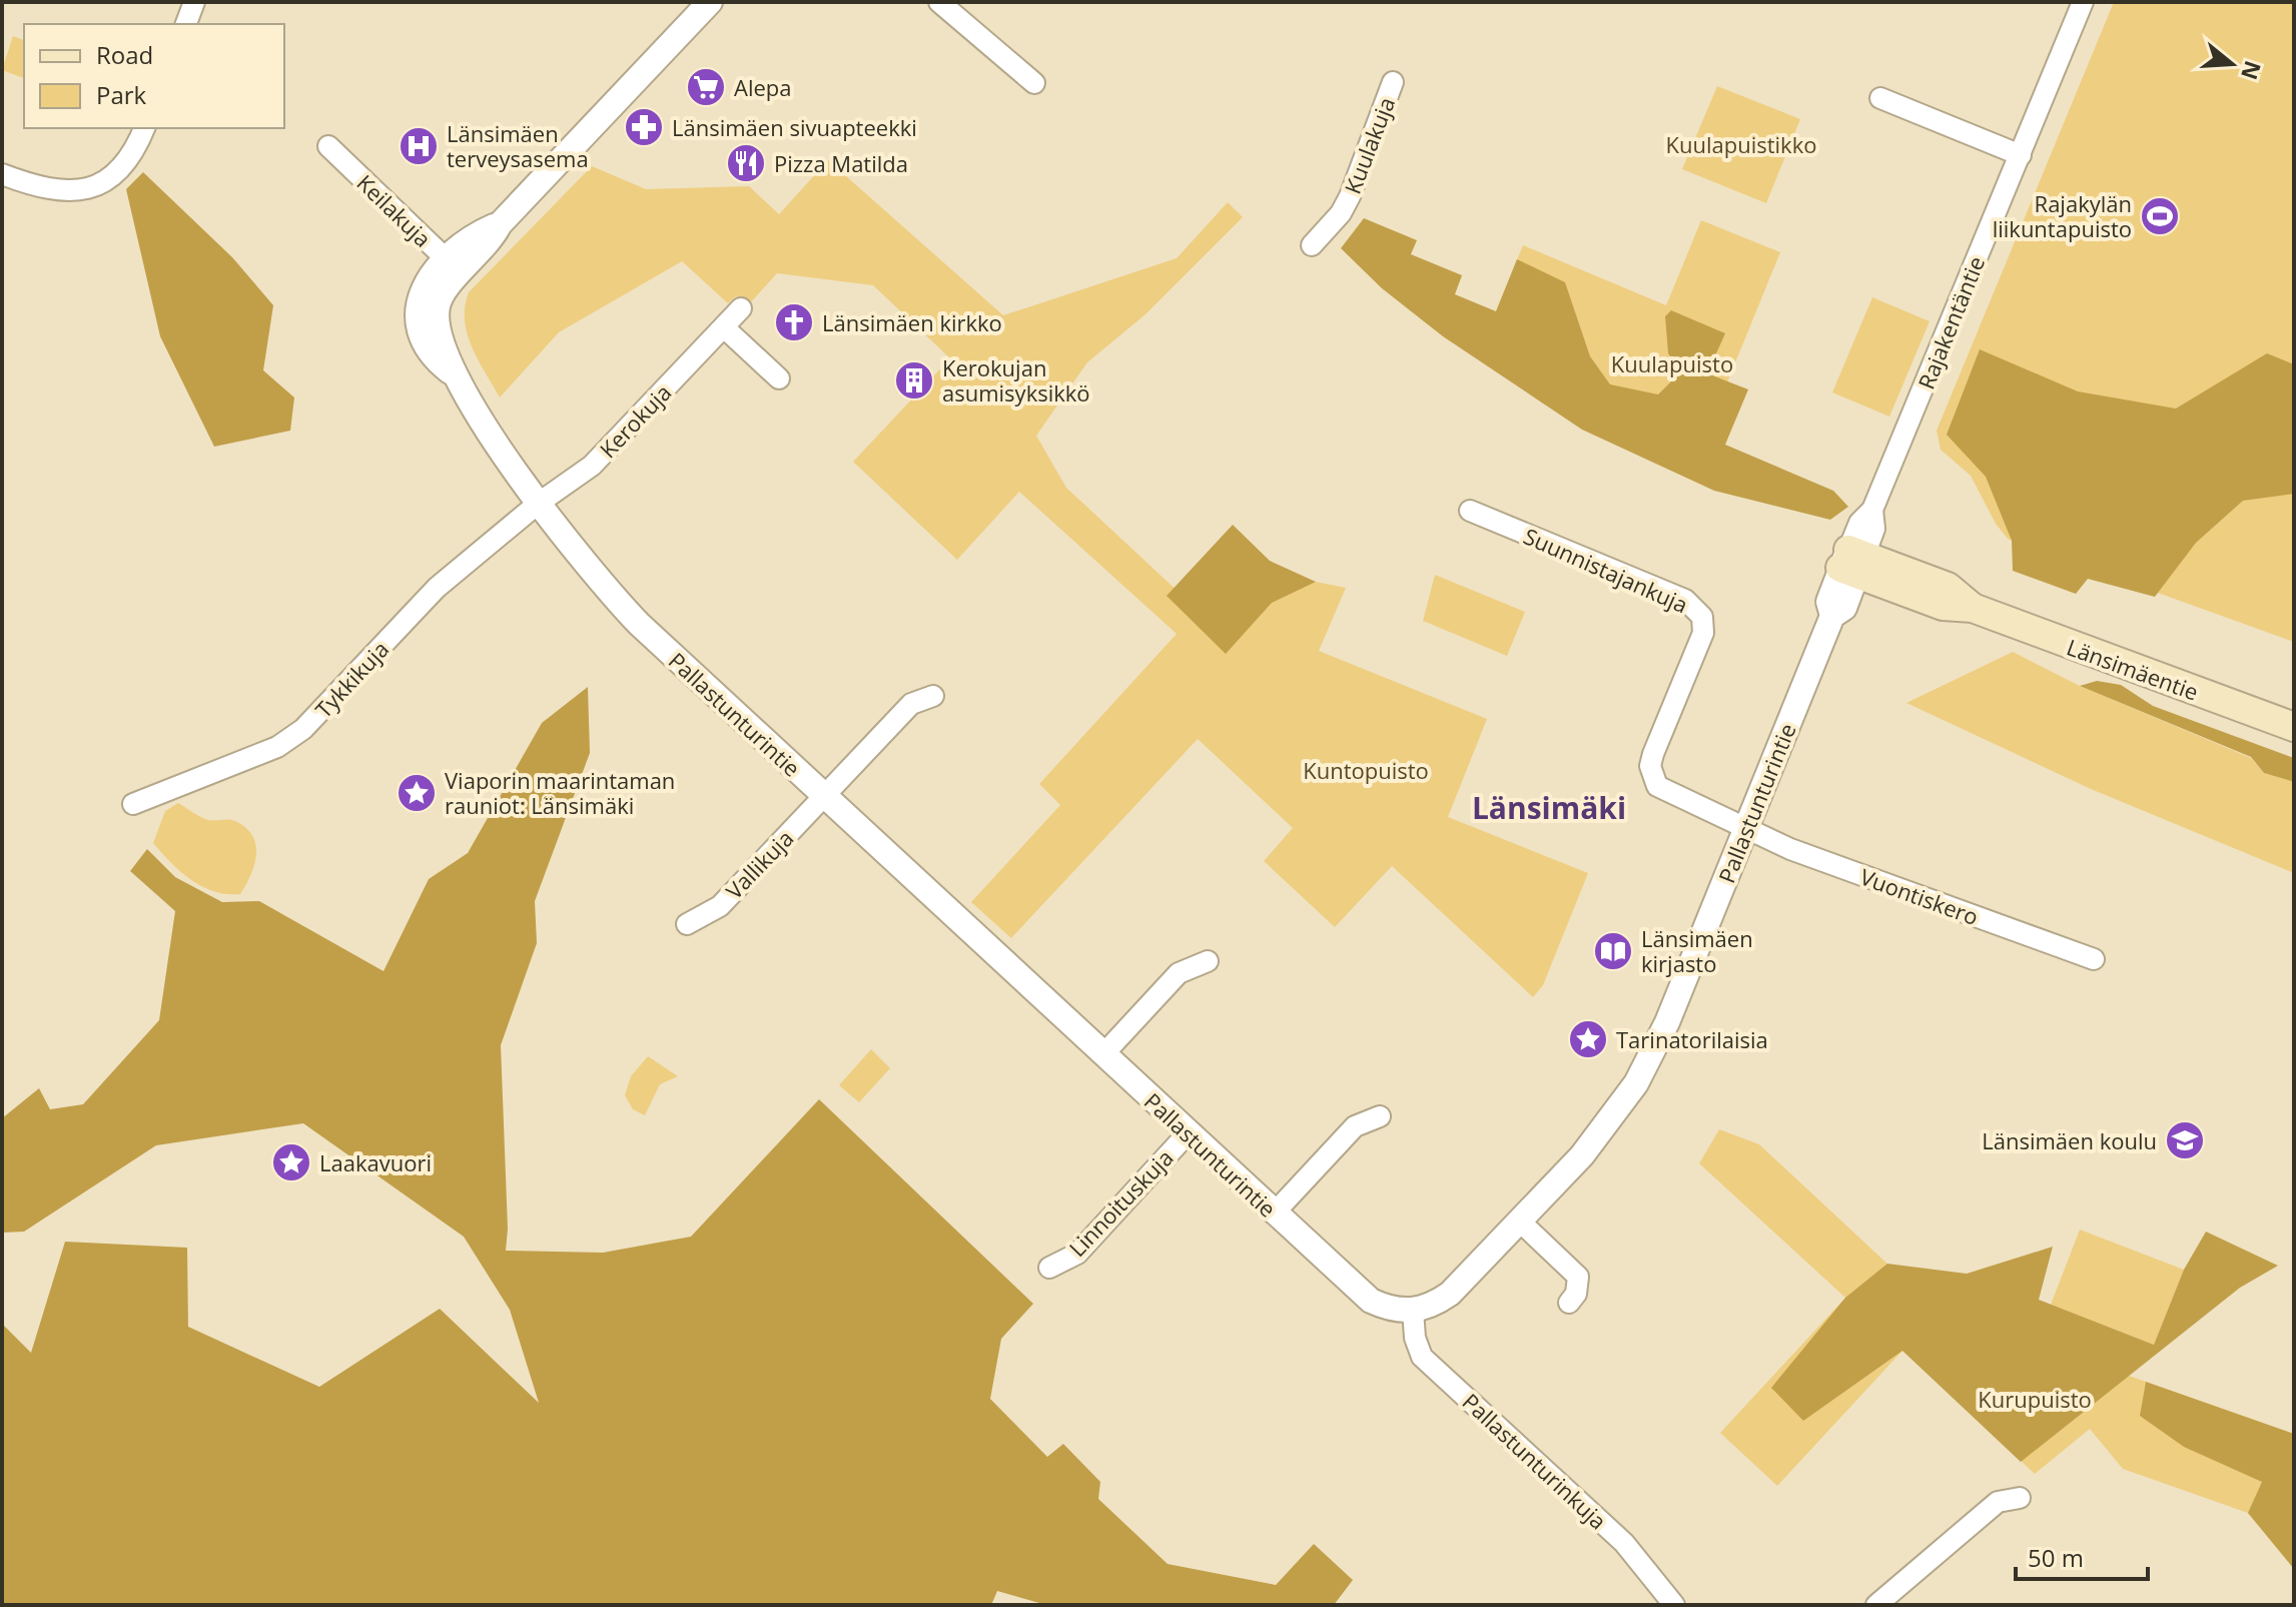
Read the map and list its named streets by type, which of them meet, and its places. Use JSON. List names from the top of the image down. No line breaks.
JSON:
{"streets":{"main road":["Länsimäentie"],"street":["Kuulakuja","Keilakuja","Rajakentäntie","Kerokuja","Suunnistajankuja","Tykkikuja","Pallastunturintie","Vallikuja","Vuontiskero","Linnoituskuja","Pallastunturinkuja"]},"crossings":[["Keilakuja","Pallastunturintie"],["Rajakentäntie","Länsimäentie"],["Rajakentäntie","Pallastunturintie"],["Kerokuja","Tykkikuja"],["Kerokuja","Pallastunturintie"],["Suunnistajankuja","Pallastunturintie"],["Suunnistajankuja","Vuontiskero"],["Länsimäentie","Pallastunturintie"],["Tykkikuja","Pallastunturintie"],["Pallastunturintie","Vallikuja"],["Pallastunturintie","Vuontiskero"],["Pallastunturintie","Linnoituskuja"],["Pallastunturintie","Pallastunturinkuja"]],"districts":["Länsimäki"],"parks":["Kuulapuistikko","Kuulapuisto","Kuntopuisto","Kurupuisto"],"places":{"supermarket":["Alepa"],"pharmacy":["Länsimäen sivuapteekki"],"hospital":["Länsimäen terveysasema"],"restaurant":["Pizza Matilda"],"sports":["Rajakylän liikuntapuisto"],"church":["Länsimäen kirkko"],"building":["Kerokujan asumisyksikkö"],"place":["Viaporin maarintaman rauniot: Länsimäki","Tarinatorilaisia","Laakavuori"],"library":["Länsimäen kirjasto"],"school or university":["Länsimäen koulu"]},"legend":["Road","Park"],"scale_bar":"50 m","north":"right"}
